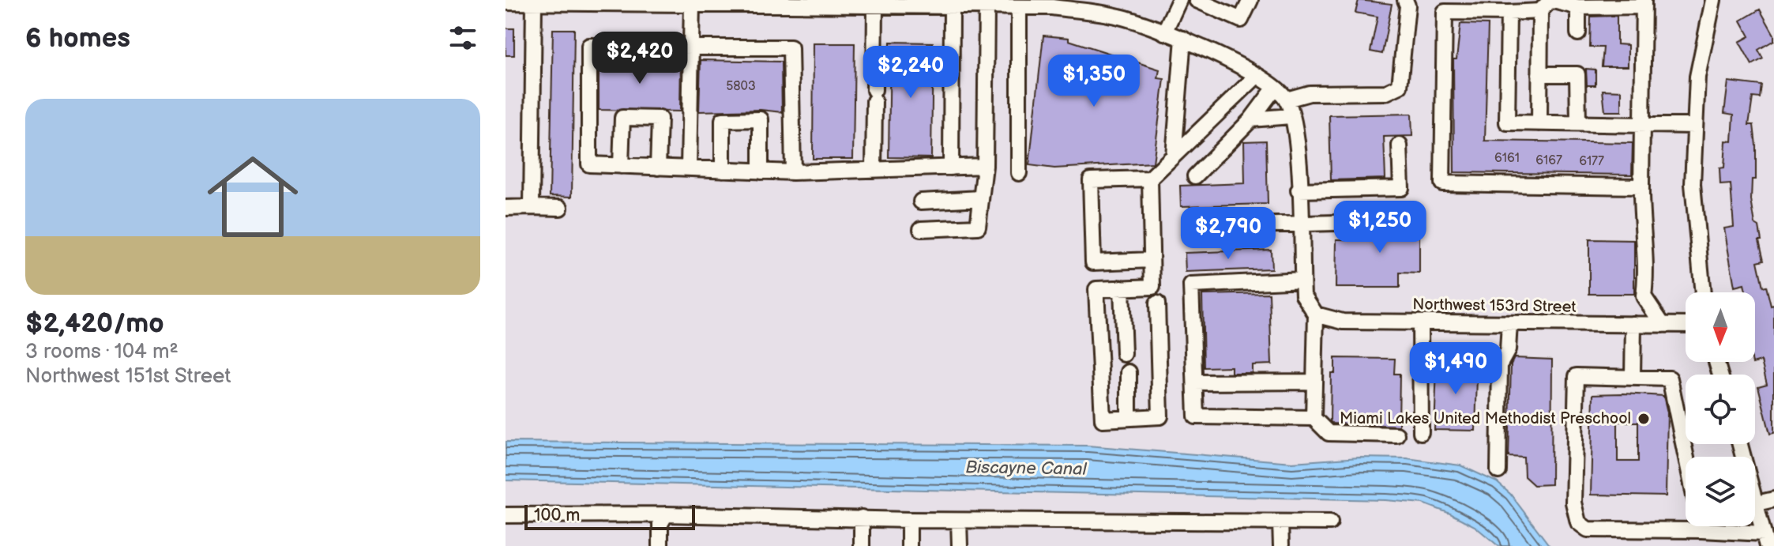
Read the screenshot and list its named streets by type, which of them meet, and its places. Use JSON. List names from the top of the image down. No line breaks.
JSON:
{"streets":{"street":["Northwest 153rd Street"]},"water":["Biscayne Canal"],"places":["Miami Lakes United Methodist Preschool"],"house_numbers":["5803","6161","6167","6177"],"scale_bar":"100 m","north":"bottom","page":{"heading":"6 homes","price":["$2,420","$2,240","$1,350","$1,250","$2,790","$1,490"],"list":[{"name":"$2,420/mo","note":"3 rooms · 104 m² · Northwest 151st Street"}],"scale":"100 m"}}
